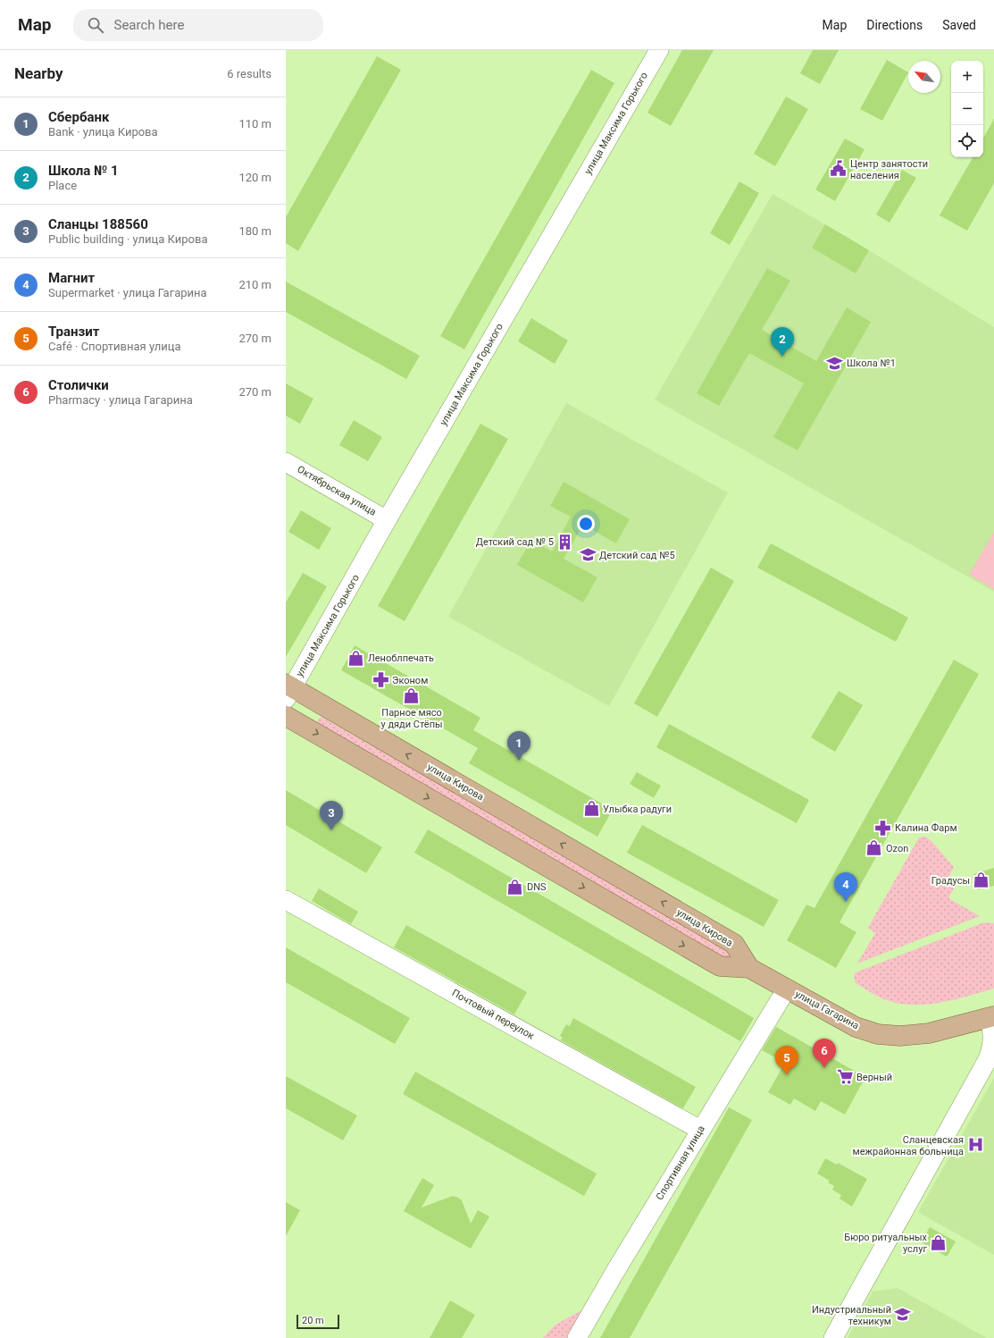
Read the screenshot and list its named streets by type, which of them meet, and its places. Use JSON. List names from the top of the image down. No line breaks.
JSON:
{"streets":{"main road":["улица Кирова","улица Гагарина"],"street":["улица Максима Горького","Октябрьская улица","Почтовый переулок","Спортивная улица"]},"crossings":[["улица Максима Горького","Октябрьская улица"],["улица Максима Горького","улица Кирова"],["улица Кирова","улица Гагарина"],["улица Гагарина","Спортивная улица"],["Почтовый переулок","Спортивная улица"]],"places":{"public building":["Центр занятости населения"],"school or university":["Школа №1","Детский сад №5","Индустриальный техникум"],"building":["Детский сад № 5"],"shop":["Леноблпечать","Парное мясо у дяди Стёпы","Улыбка радуги","Ozon","Градусы","DNS","Бюро ритуальных услуг"],"pharmacy":["Эконом","Калина Фарм"],"supermarket":["Верный"],"hospital":["Сланцевская межрайонная больница"]},"scale_bar":"20 m","north":"top left","page":{"header":"Map","search":"Search here","nav":["Map","Directions","Saved"],"heading":["Nearby","6 results"],"map_buttons":["+","−"],"list":[{"mark":"1","name":"Сбербанк","note":"Bank · улица Кирова","value":"110 m"},{"mark":"2","name":"Школа № 1","note":"Place","value":"120 m"},{"mark":"3","name":"Сланцы 188560","note":"Public building · улица Кирова","value":"180 m"},{"mark":"4","name":"Магнит","note":"Supermarket · улица Гагарина","value":"210 m"},{"mark":"5","name":"Транзит","note":"Café · Спортивная улица","value":"270 m"},{"mark":"6","name":"Столички","note":"Pharmacy · улица Гагарина","value":"270 m"}],"pins":["2","1","3","4","6","5"],"scale":"20 m"}}
